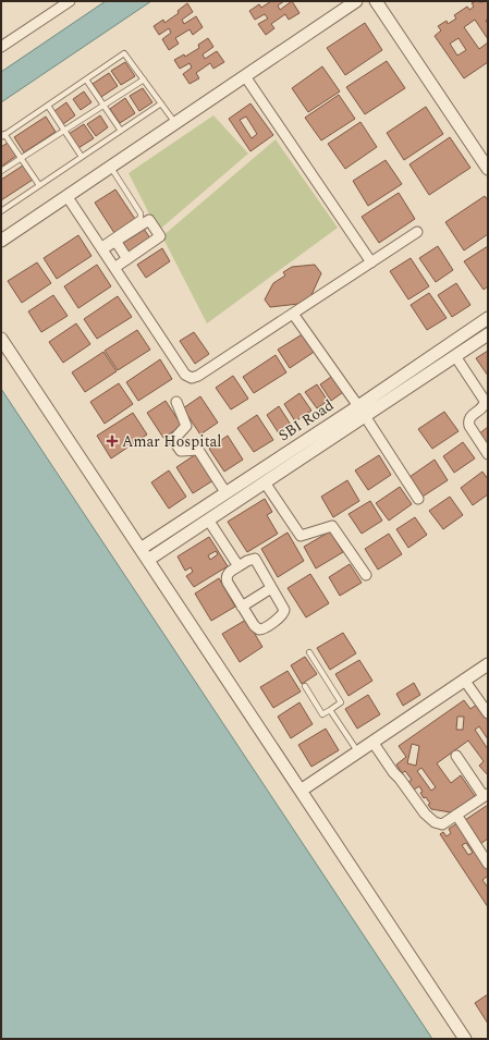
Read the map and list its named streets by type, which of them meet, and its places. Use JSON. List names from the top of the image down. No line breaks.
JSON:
{"streets":{"street":["SBI Road"]},"places":{"health":["Amar Hospital"]}}
